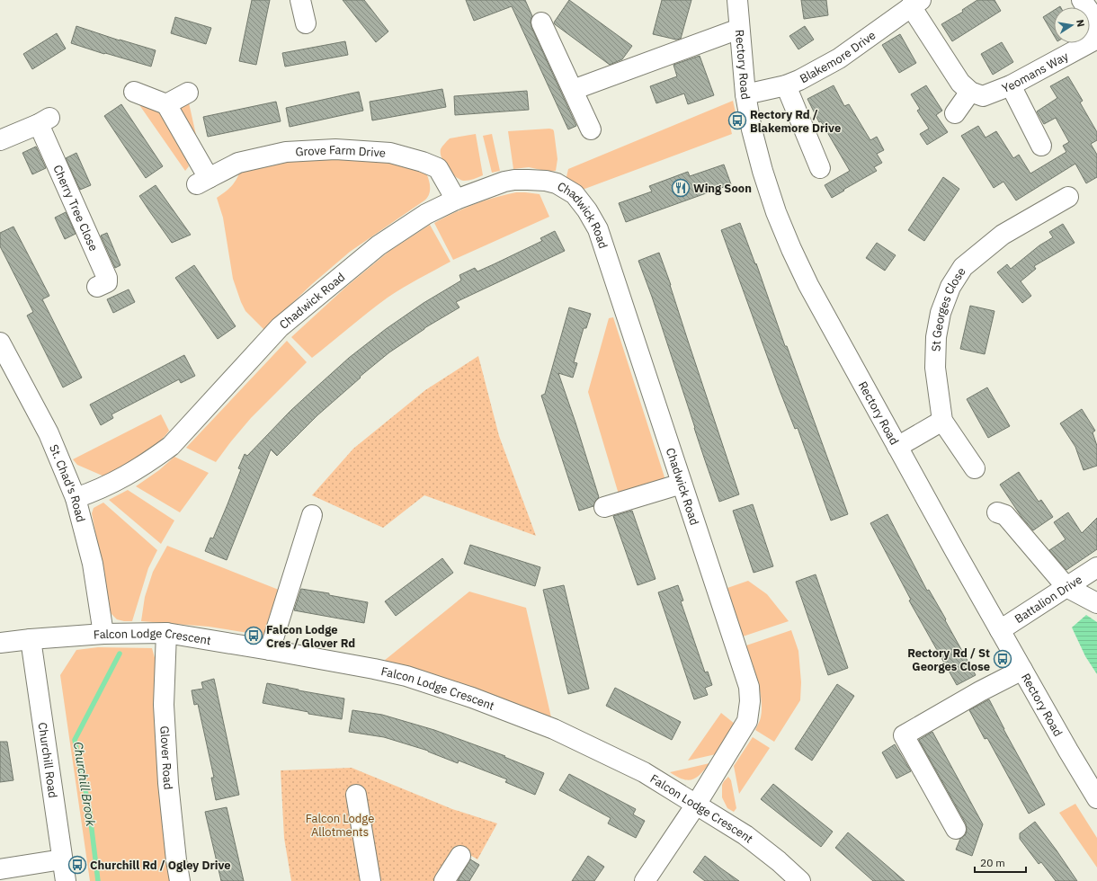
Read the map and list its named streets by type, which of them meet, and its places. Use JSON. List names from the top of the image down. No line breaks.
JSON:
{"streets":{"street":["Blakemore Drive","Rectory Road","Yeomans Way","Grove Farm Drive","Cherry Tree Close","Chadwick Road","St Georges Close","St. Chad's Road","Battalion Drive","Falcon Lodge Crescent","Glover Road","Churchill Road"]},"crossings":[["Blakemore Drive","Rectory Road"],["Rectory Road","Battalion Drive"],["Grove Farm Drive","Chadwick Road"],["Chadwick Road","St. Chad's Road"],["Chadwick Road","Falcon Lodge Crescent"],["St. Chad's Road","Falcon Lodge Crescent"],["Falcon Lodge Crescent","Glover Road"],["Falcon Lodge Crescent","Churchill Road"]],"water":["Churchill Brook"],"parks":["Falcon Lodge Allotments"],"places":{"bus stop":["Rectory Rd / Blakemore Drive","Falcon Lodge Cres / Glover Rd","Rectory Rd / St Georges Close","Churchill Rd / Ogley Drive"],"restaurant":["Wing Soon"]},"scale_bar":"20 m","north":"right"}
